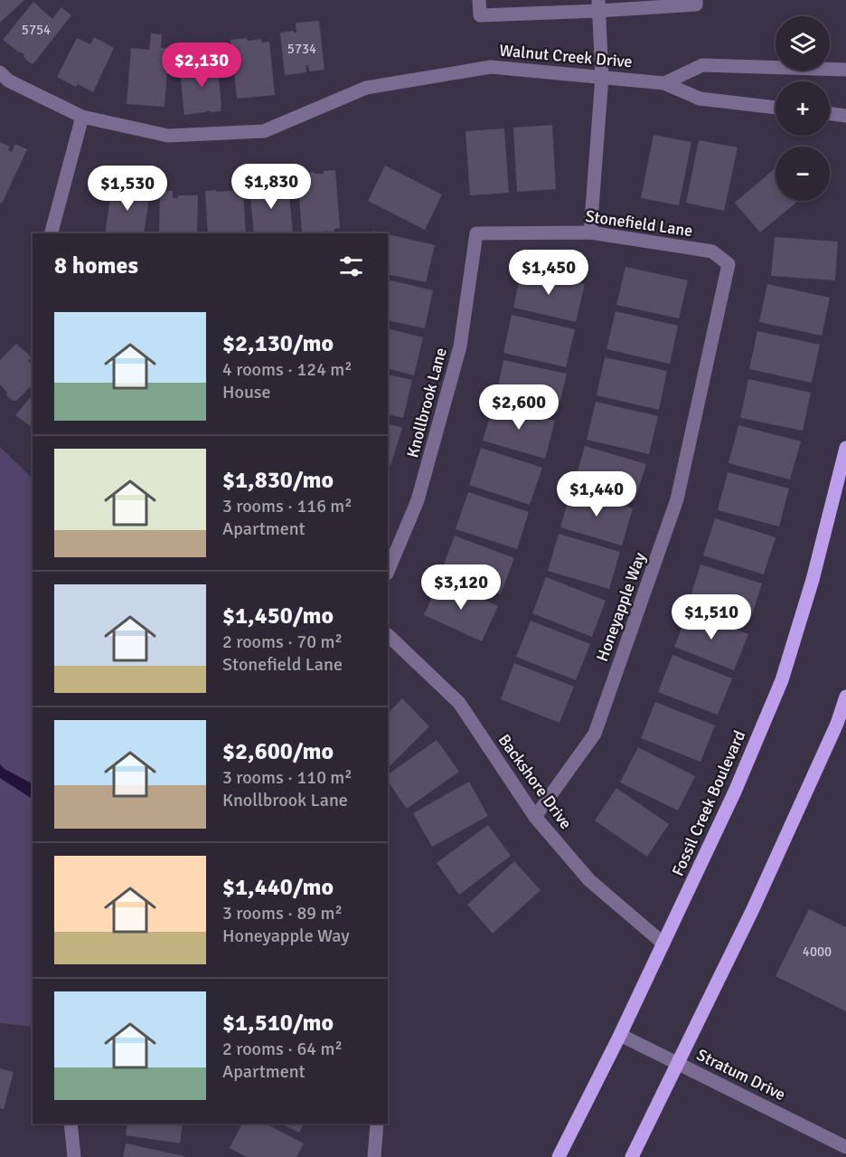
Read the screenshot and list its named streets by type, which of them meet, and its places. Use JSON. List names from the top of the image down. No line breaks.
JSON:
{"streets":{"main road":["Fossil Creek Boulevard"],"street":["Walnut Creek Drive","Stonefield Lane","Knollbrook Lane","Honeyapple Way","Backshore Drive","Stratum Drive"]},"crossings":[["Stonefield Lane","Knollbrook Lane"],["Stonefield Lane","Honeyapple Way"],["Honeyapple Way","Backshore Drive"],["Backshore Drive","Fossil Creek Boulevard"],["Fossil Creek Boulevard","Stratum Drive"]],"house_numbers":["5754","5734","4000"],"page":{"map_buttons":["+","−"],"price":["$2,130","$1,830","$1,530","$1,450","$2,600","$1,440","$3,120","$1,510"],"heading":"8 homes","list":[{"name":"$2,130/mo","note":"4 rooms · 124 m² · House"},{"name":"$1,830/mo","note":"3 rooms · 116 m² · Apartment"},{"name":"$1,450/mo","note":"2 rooms · 70 m² · Stonefield Lane"},{"name":"$2,600/mo","note":"3 rooms · 110 m² · Knollbrook Lane"},{"name":"$1,440/mo","note":"3 rooms · 89 m² · Honeyapple Way"},{"name":"$1,510/mo","note":"2 rooms · 64 m² · Apartment"}]}}
